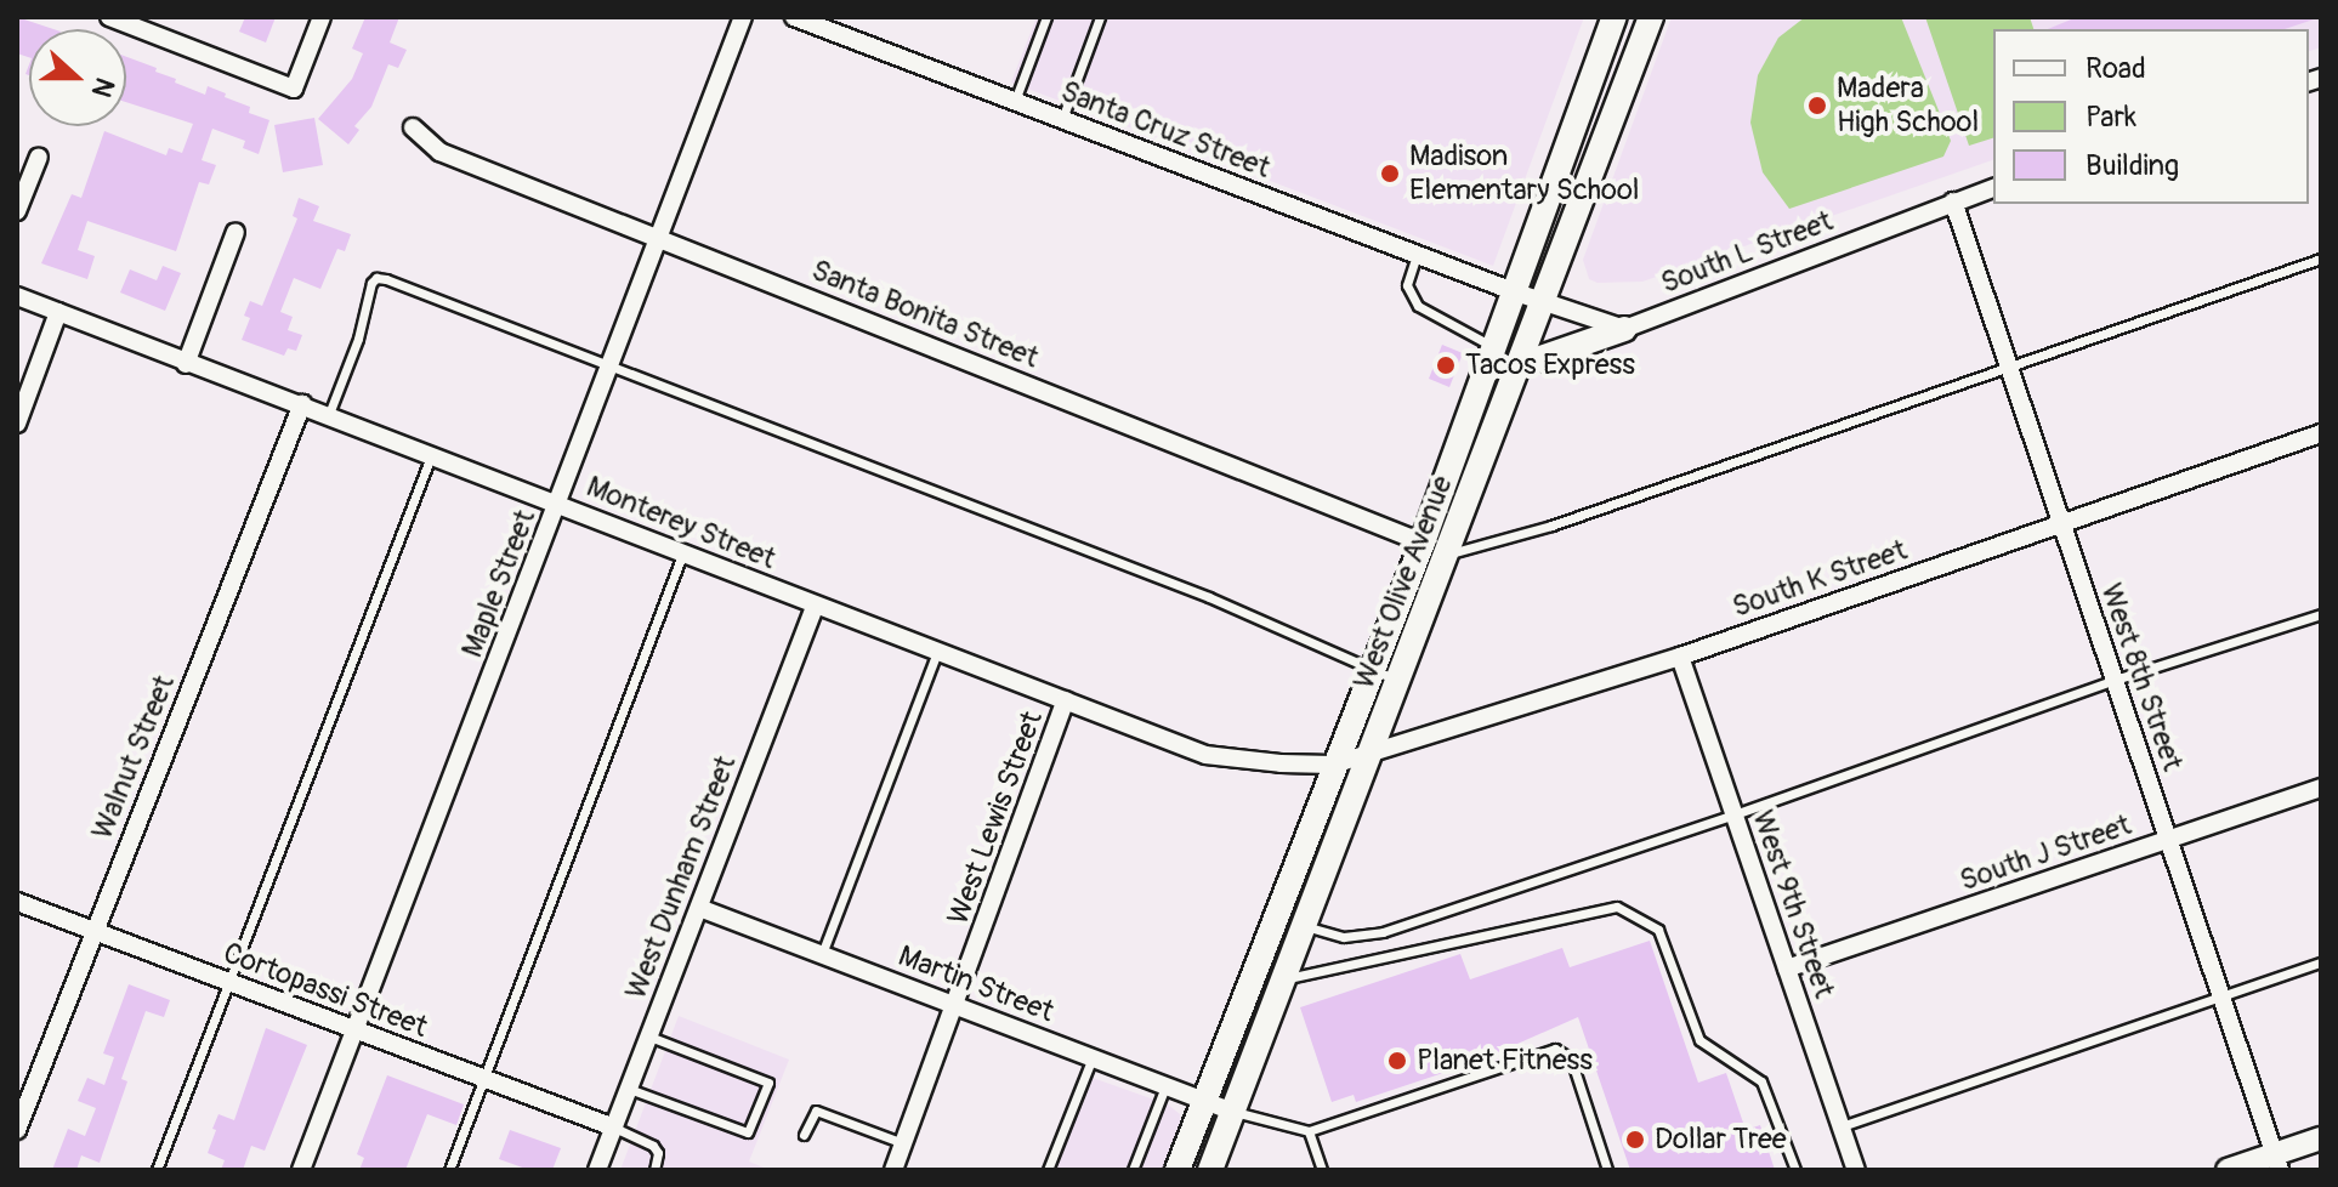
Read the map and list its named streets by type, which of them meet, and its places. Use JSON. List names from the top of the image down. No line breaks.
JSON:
{"streets":{"main road":["West Olive Avenue"],"street":["Santa Cruz Street","South L Street","Santa Bonita Street","Monterey Street","South K Street","Maple Street","West 8th Street","Walnut Street","West Lewis Street","South J Street","West Dunham Street","West 9th Street","Martin Street","Cortopassi Street"]},"crossings":[["Santa Cruz Street","West Olive Avenue"],["South L Street","West 8th Street"],["Santa Bonita Street","West Olive Avenue"],["Santa Bonita Street","Maple Street"],["Monterey Street","South K Street"],["Monterey Street","West Olive Avenue"],["Monterey Street","Maple Street"],["Monterey Street","Walnut Street"],["Monterey Street","West Lewis Street"],["Monterey Street","West Dunham Street"],["South K Street","West Olive Avenue"],["South K Street","West 8th Street"],["South K Street","West 9th Street"],["West Olive Avenue","Martin Street"],["Maple Street","Cortopassi Street"],["West 8th Street","South J Street"],["Walnut Street","Cortopassi Street"],["West Lewis Street","Martin Street"],["South J Street","West 9th Street"],["West Dunham Street","Martin Street"],["West Dunham Street","Cortopassi Street"]],"places":["Madera High School","Madison Elementary School","Tacos Express","Planet Fitness","Dollar Tree"],"legend":["Road","Park","Building"],"north":"right"}
